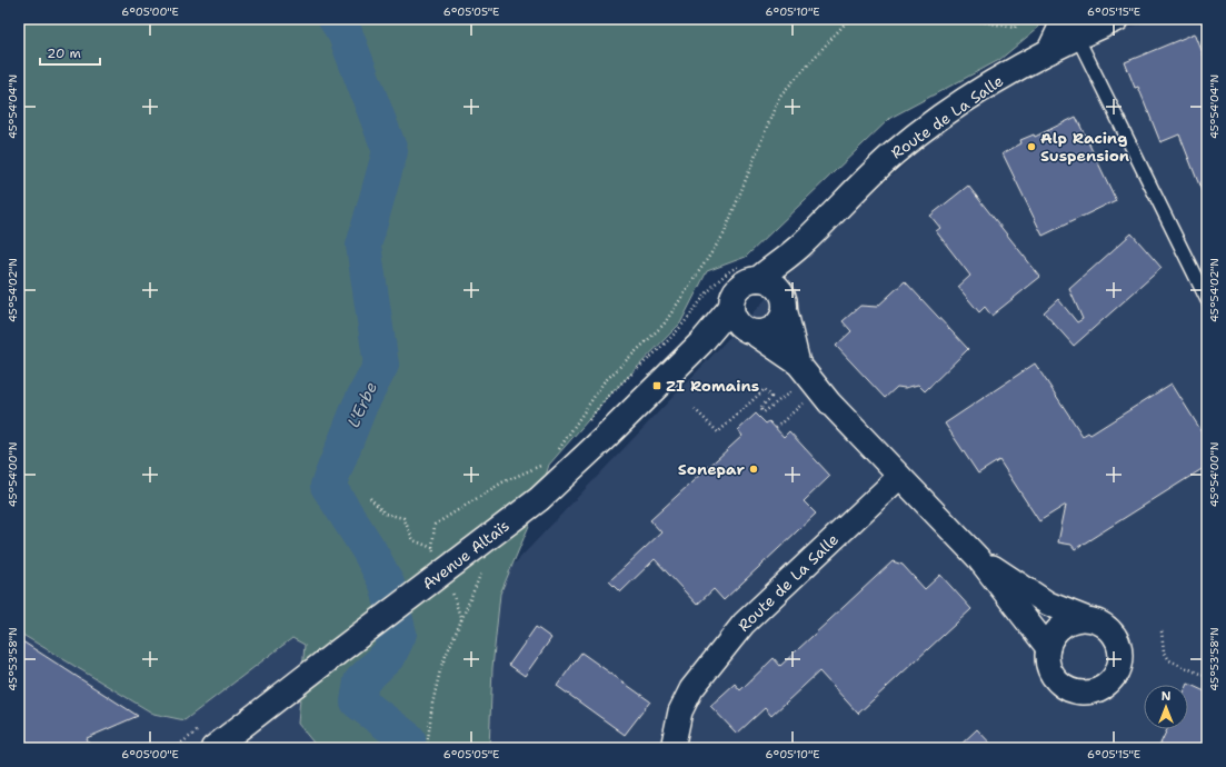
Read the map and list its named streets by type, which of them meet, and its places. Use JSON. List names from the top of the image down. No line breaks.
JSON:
{"streets":{"main road":["Route de La Salle","Avenue Altaïs"]},"crossings":[["Route de La Salle","Avenue Altaïs"]],"water":["L'Erbe"],"places":{"other":["Alp Racing Suspension","Sonepar"],"transit":["ZI Romains"]},"scale_bar":"20 m","north":"top","coordinates":["6°05'00\"E","6°05'05\"E","6°05'10\"E","6°05'15\"E","45°54'04\"N","45°54'02\"N","45°54'00\"N","45°53'58\"N"]}
